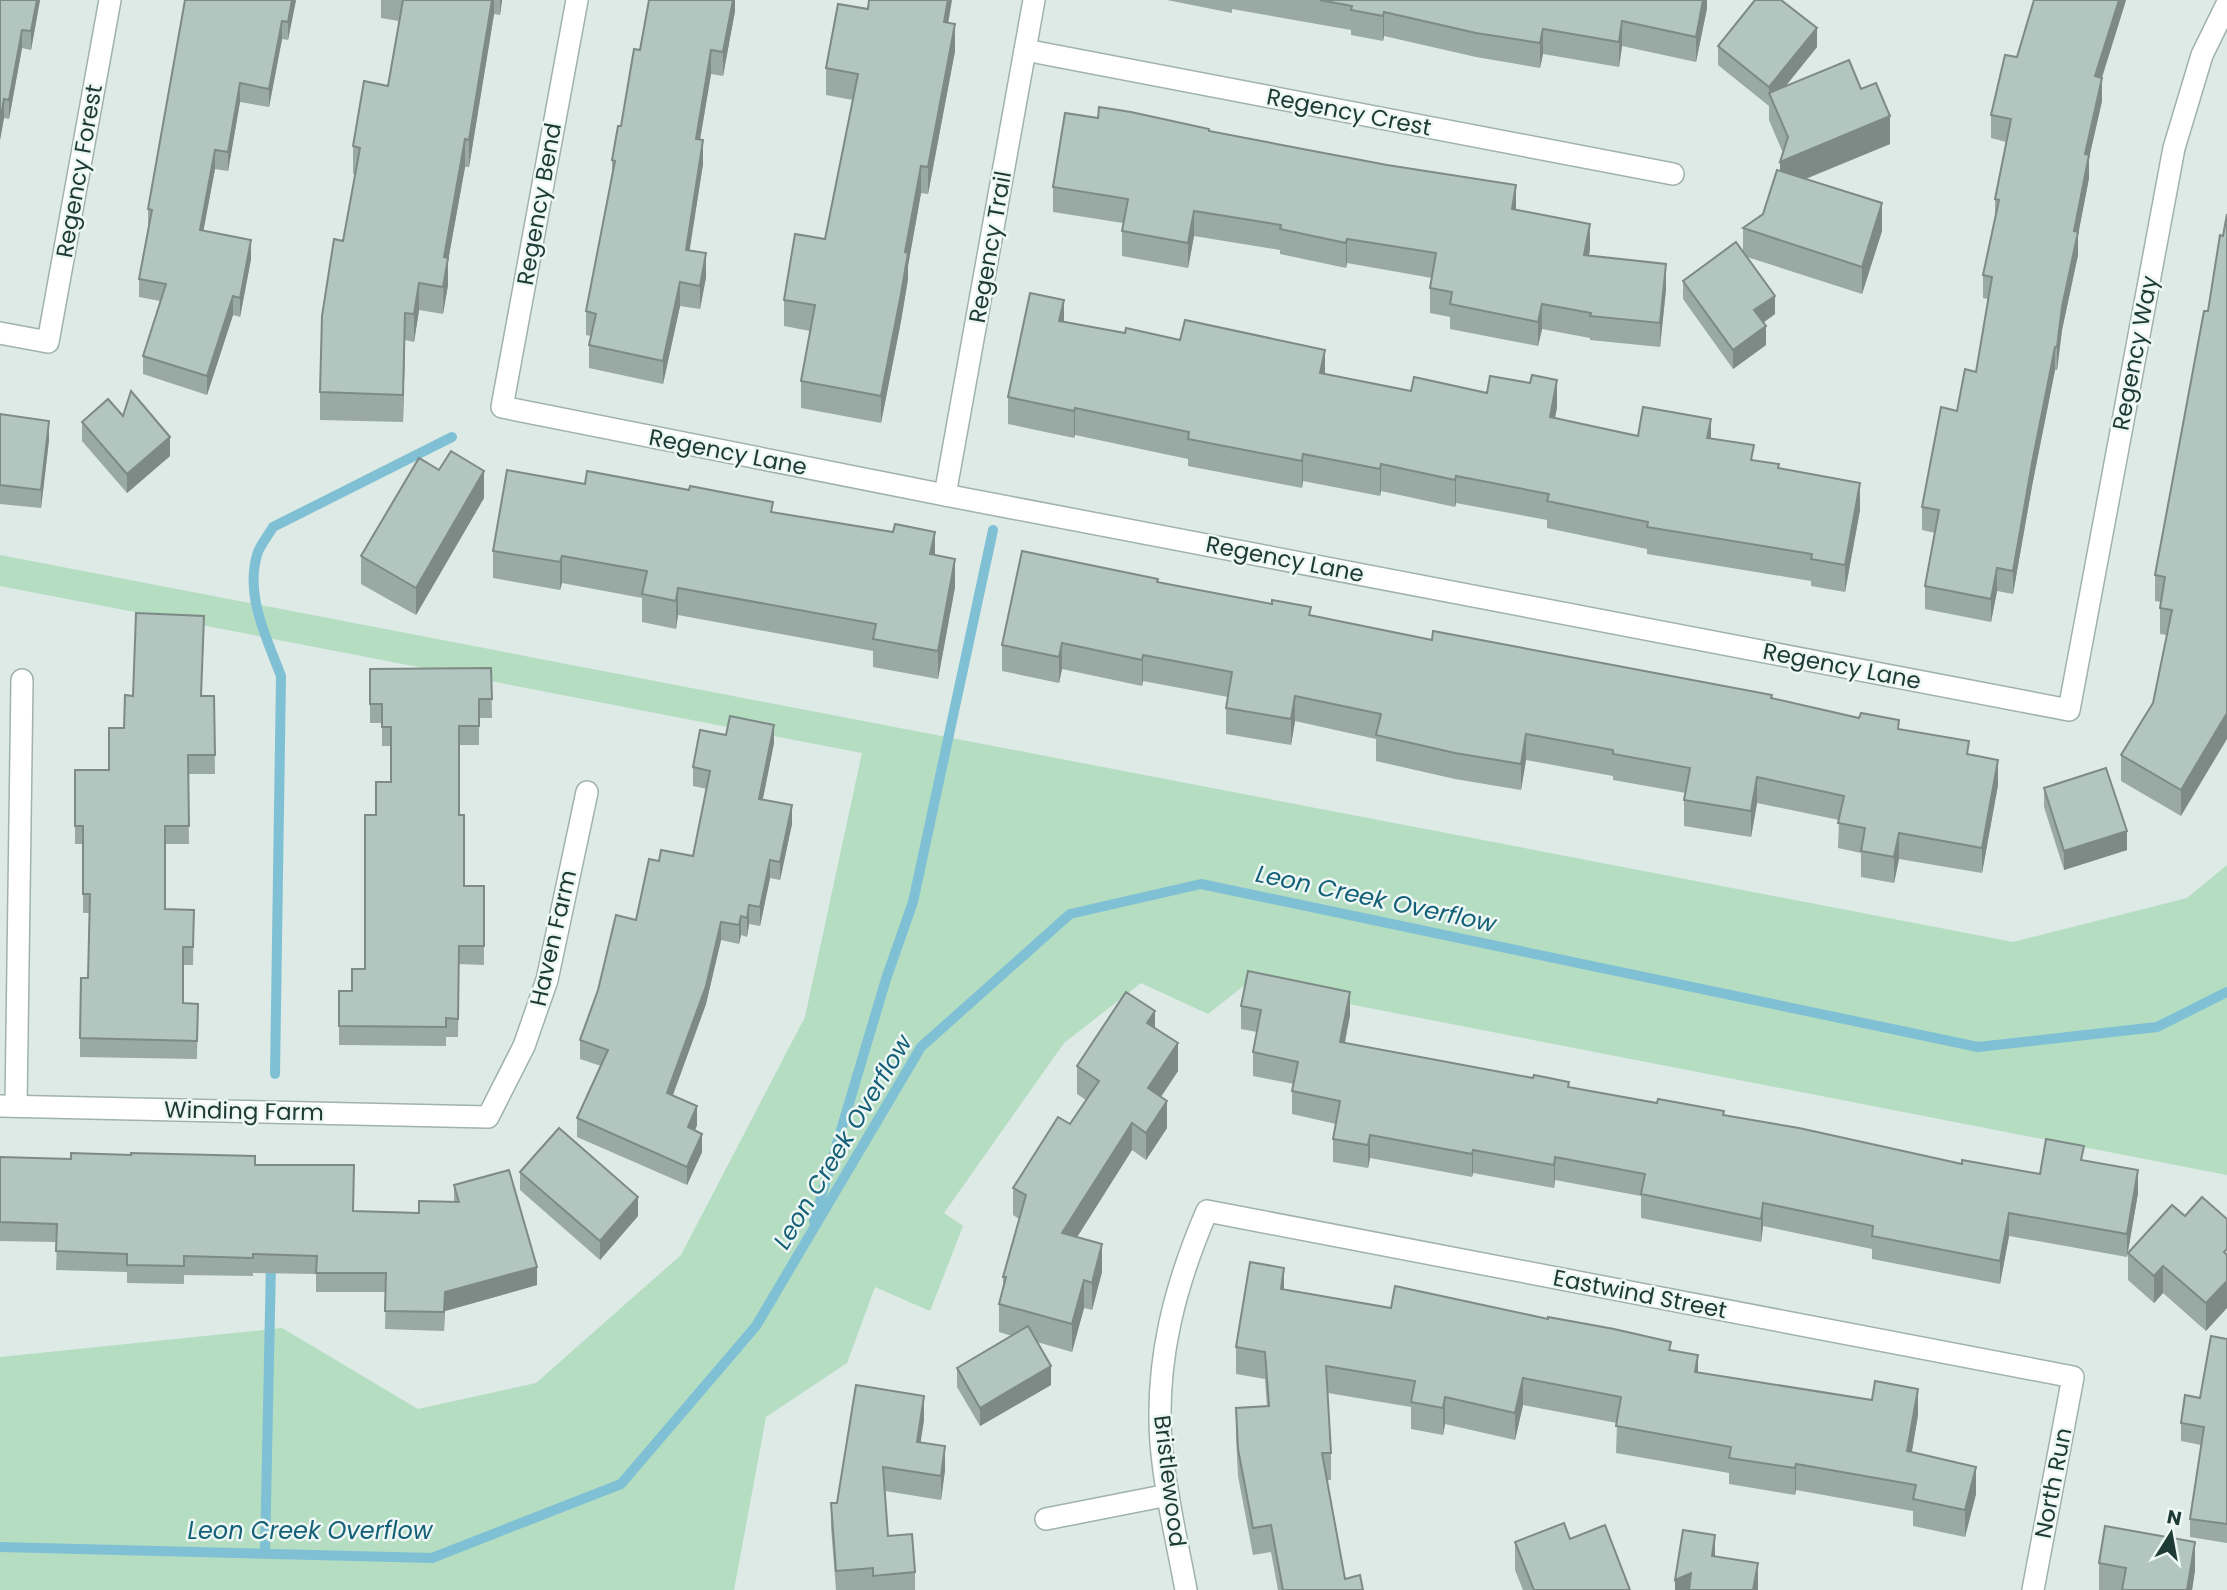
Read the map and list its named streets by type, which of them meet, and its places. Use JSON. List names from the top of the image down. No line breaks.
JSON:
{"streets":{"street":["Regency Crest","Regency Forest","Regency Bend","Regency Trail","Regency Way","Regency Lane","Haven Farm","Winding Farm","Eastwind Street","Bristlewood","North Run"]},"crossings":[["Regency Crest","Regency Trail"],["Regency Bend","Regency Lane"],["Regency Trail","Regency Lane"],["Regency Way","Regency Lane"],["Haven Farm","Winding Farm"],["Eastwind Street","Bristlewood"],["Eastwind Street","North Run"]],"water":["Leon Creek Overflow"],"north":"top"}
